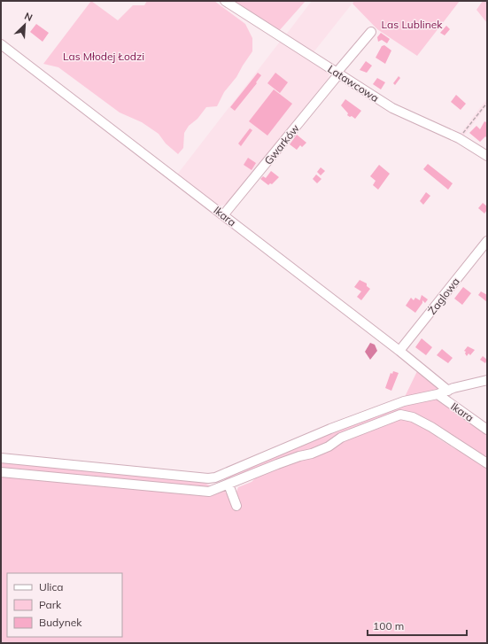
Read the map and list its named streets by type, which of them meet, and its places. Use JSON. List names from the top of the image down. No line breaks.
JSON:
{"streets":{"street":["Latawcowa","Gwarków","Ikara","Żaglowa"]},"crossings":[["Latawcowa","Gwarków"],["Gwarków","Ikara"],["Ikara","Żaglowa"]],"parks":["Las Lublinek","Las Młodej Łodzi"],"legend":["Ulica","Park","Budynek"],"scale_bar":"100 m","north":"top right"}
